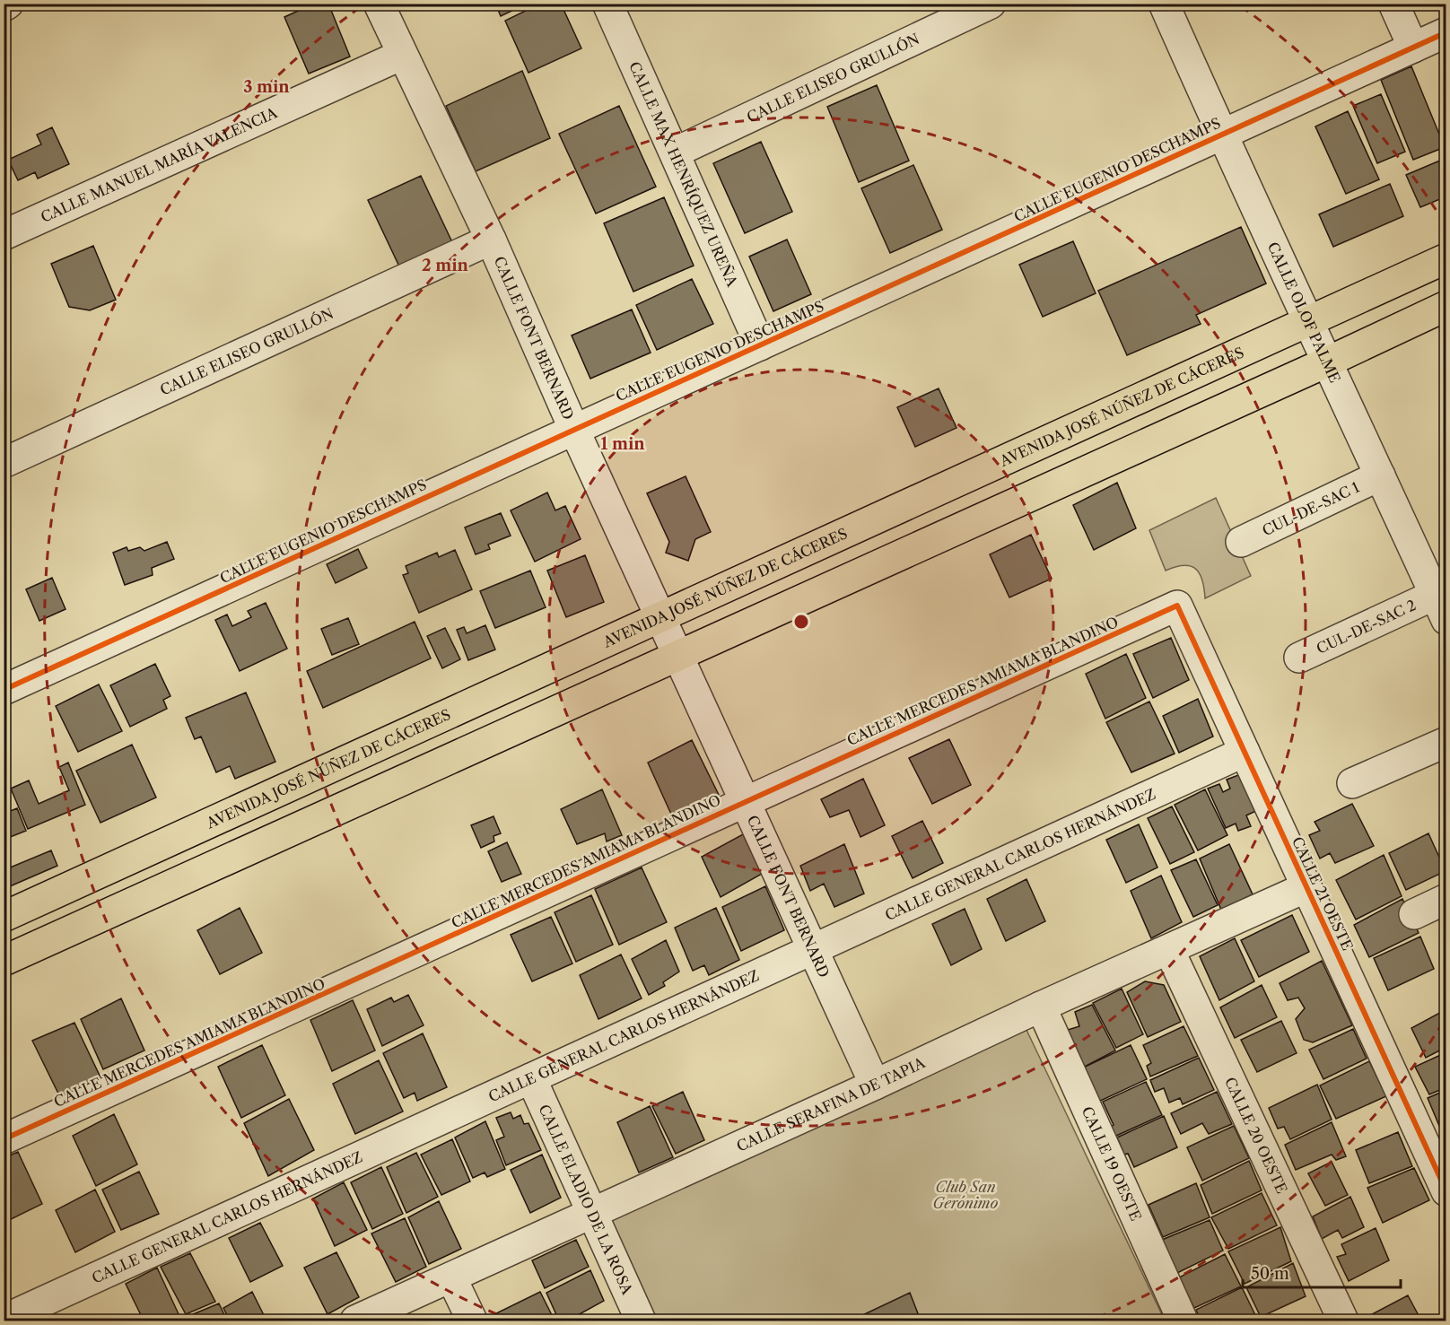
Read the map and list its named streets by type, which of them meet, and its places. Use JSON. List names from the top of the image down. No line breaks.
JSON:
{"streets":{"main road":["AVENIDA JOSÉ NÚÑEZ DE CÁCERES"],"street":["CALLE ELISEO GRULLÓN","CALLE MANUEL MARÍA VALENCIA","CALLE EUGENIO DESCHAMPS","CALLE MAX HENRÍQUEZ UREÑA","CALLE OLOF PALME","CALLE FONT BERNARD","CUL-DE-SAC 1","CUL-DE-SAC 2","CALLE MERCEDES AMIAMA BLANDINO","CALLE GENERAL CARLOS HERNÁNDEZ","CALLE 21 OESTE","CALLE SERAFINA DE TAPIA","CALLE 20 OESTE","CALLE 19 OESTE","CALLE ELADIO DE LA ROSA"]},"crossings":[["CALLE ELISEO GRULLÓN","CALLE MAX HENRÍQUEZ UREÑA"],["CALLE ELISEO GRULLÓN","CALLE FONT BERNARD"],["CALLE MANUEL MARÍA VALENCIA","CALLE FONT BERNARD"],["CALLE EUGENIO DESCHAMPS","CALLE MAX HENRÍQUEZ UREÑA"],["CALLE EUGENIO DESCHAMPS","CALLE OLOF PALME"],["CALLE EUGENIO DESCHAMPS","CALLE FONT BERNARD"],["CALLE OLOF PALME","AVENIDA JOSÉ NÚÑEZ DE CÁCERES"],["CALLE OLOF PALME","CUL-DE-SAC 1"],["CALLE OLOF PALME","CUL-DE-SAC 2"],["CALLE FONT BERNARD","AVENIDA JOSÉ NÚÑEZ DE CÁCERES"],["CALLE FONT BERNARD","CALLE MERCEDES AMIAMA BLANDINO"],["CALLE FONT BERNARD","CALLE GENERAL CARLOS HERNÁNDEZ"],["CALLE FONT BERNARD","CALLE SERAFINA DE TAPIA"],["CALLE MERCEDES AMIAMA BLANDINO","CALLE 21 OESTE"],["CALLE GENERAL CARLOS HERNÁNDEZ","CALLE 21 OESTE"],["CALLE GENERAL CARLOS HERNÁNDEZ","CALLE ELADIO DE LA ROSA"],["CALLE 21 OESTE","CALLE SERAFINA DE TAPIA"],["CALLE SERAFINA DE TAPIA","CALLE 20 OESTE"],["CALLE SERAFINA DE TAPIA","CALLE 19 OESTE"],["CALLE SERAFINA DE TAPIA","CALLE ELADIO DE LA ROSA"]],"parks":["Club San Gerónimo"],"scale_bar":"50 m","rings":["3 min","2 min","1 min"]}
